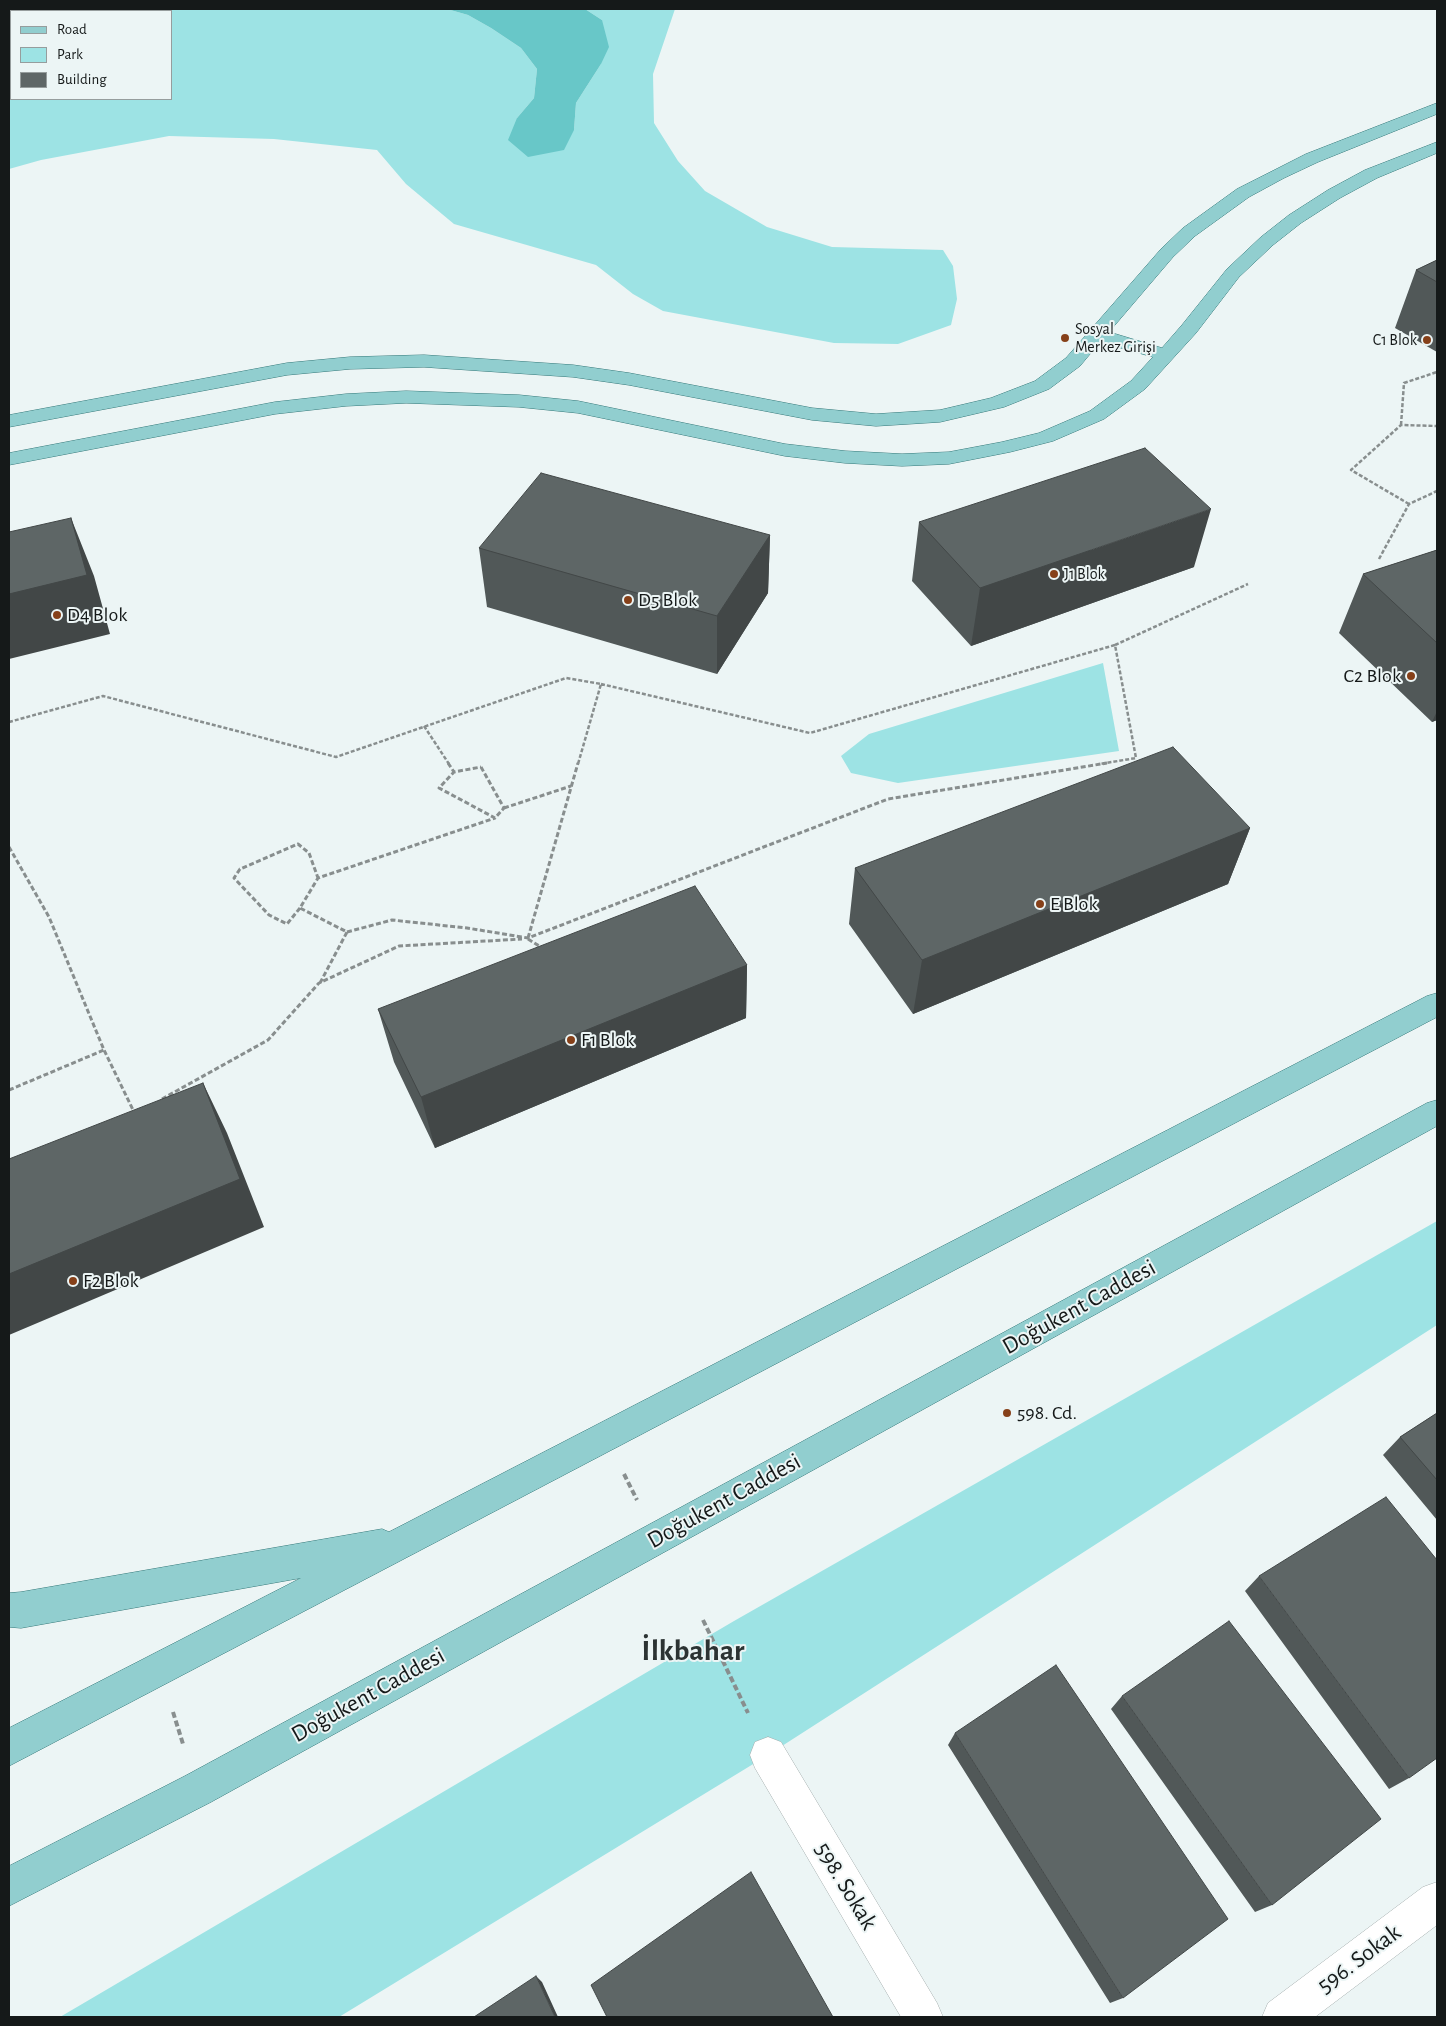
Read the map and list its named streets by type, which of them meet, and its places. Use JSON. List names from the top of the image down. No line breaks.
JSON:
{"streets":{"main road":["Doğukent Caddesi"],"street":["598. Sokak","596. Sokak"]},"districts":["İlkbahar"],"places":["Sosyal Merkez Girişi","C1 Blok","J1 Blok","D5 Blok","D4 Blok","C2 Blok","E Blok","F1 Blok","F2 Blok","598. Cd."],"legend":["Road","Park","Building"]}
